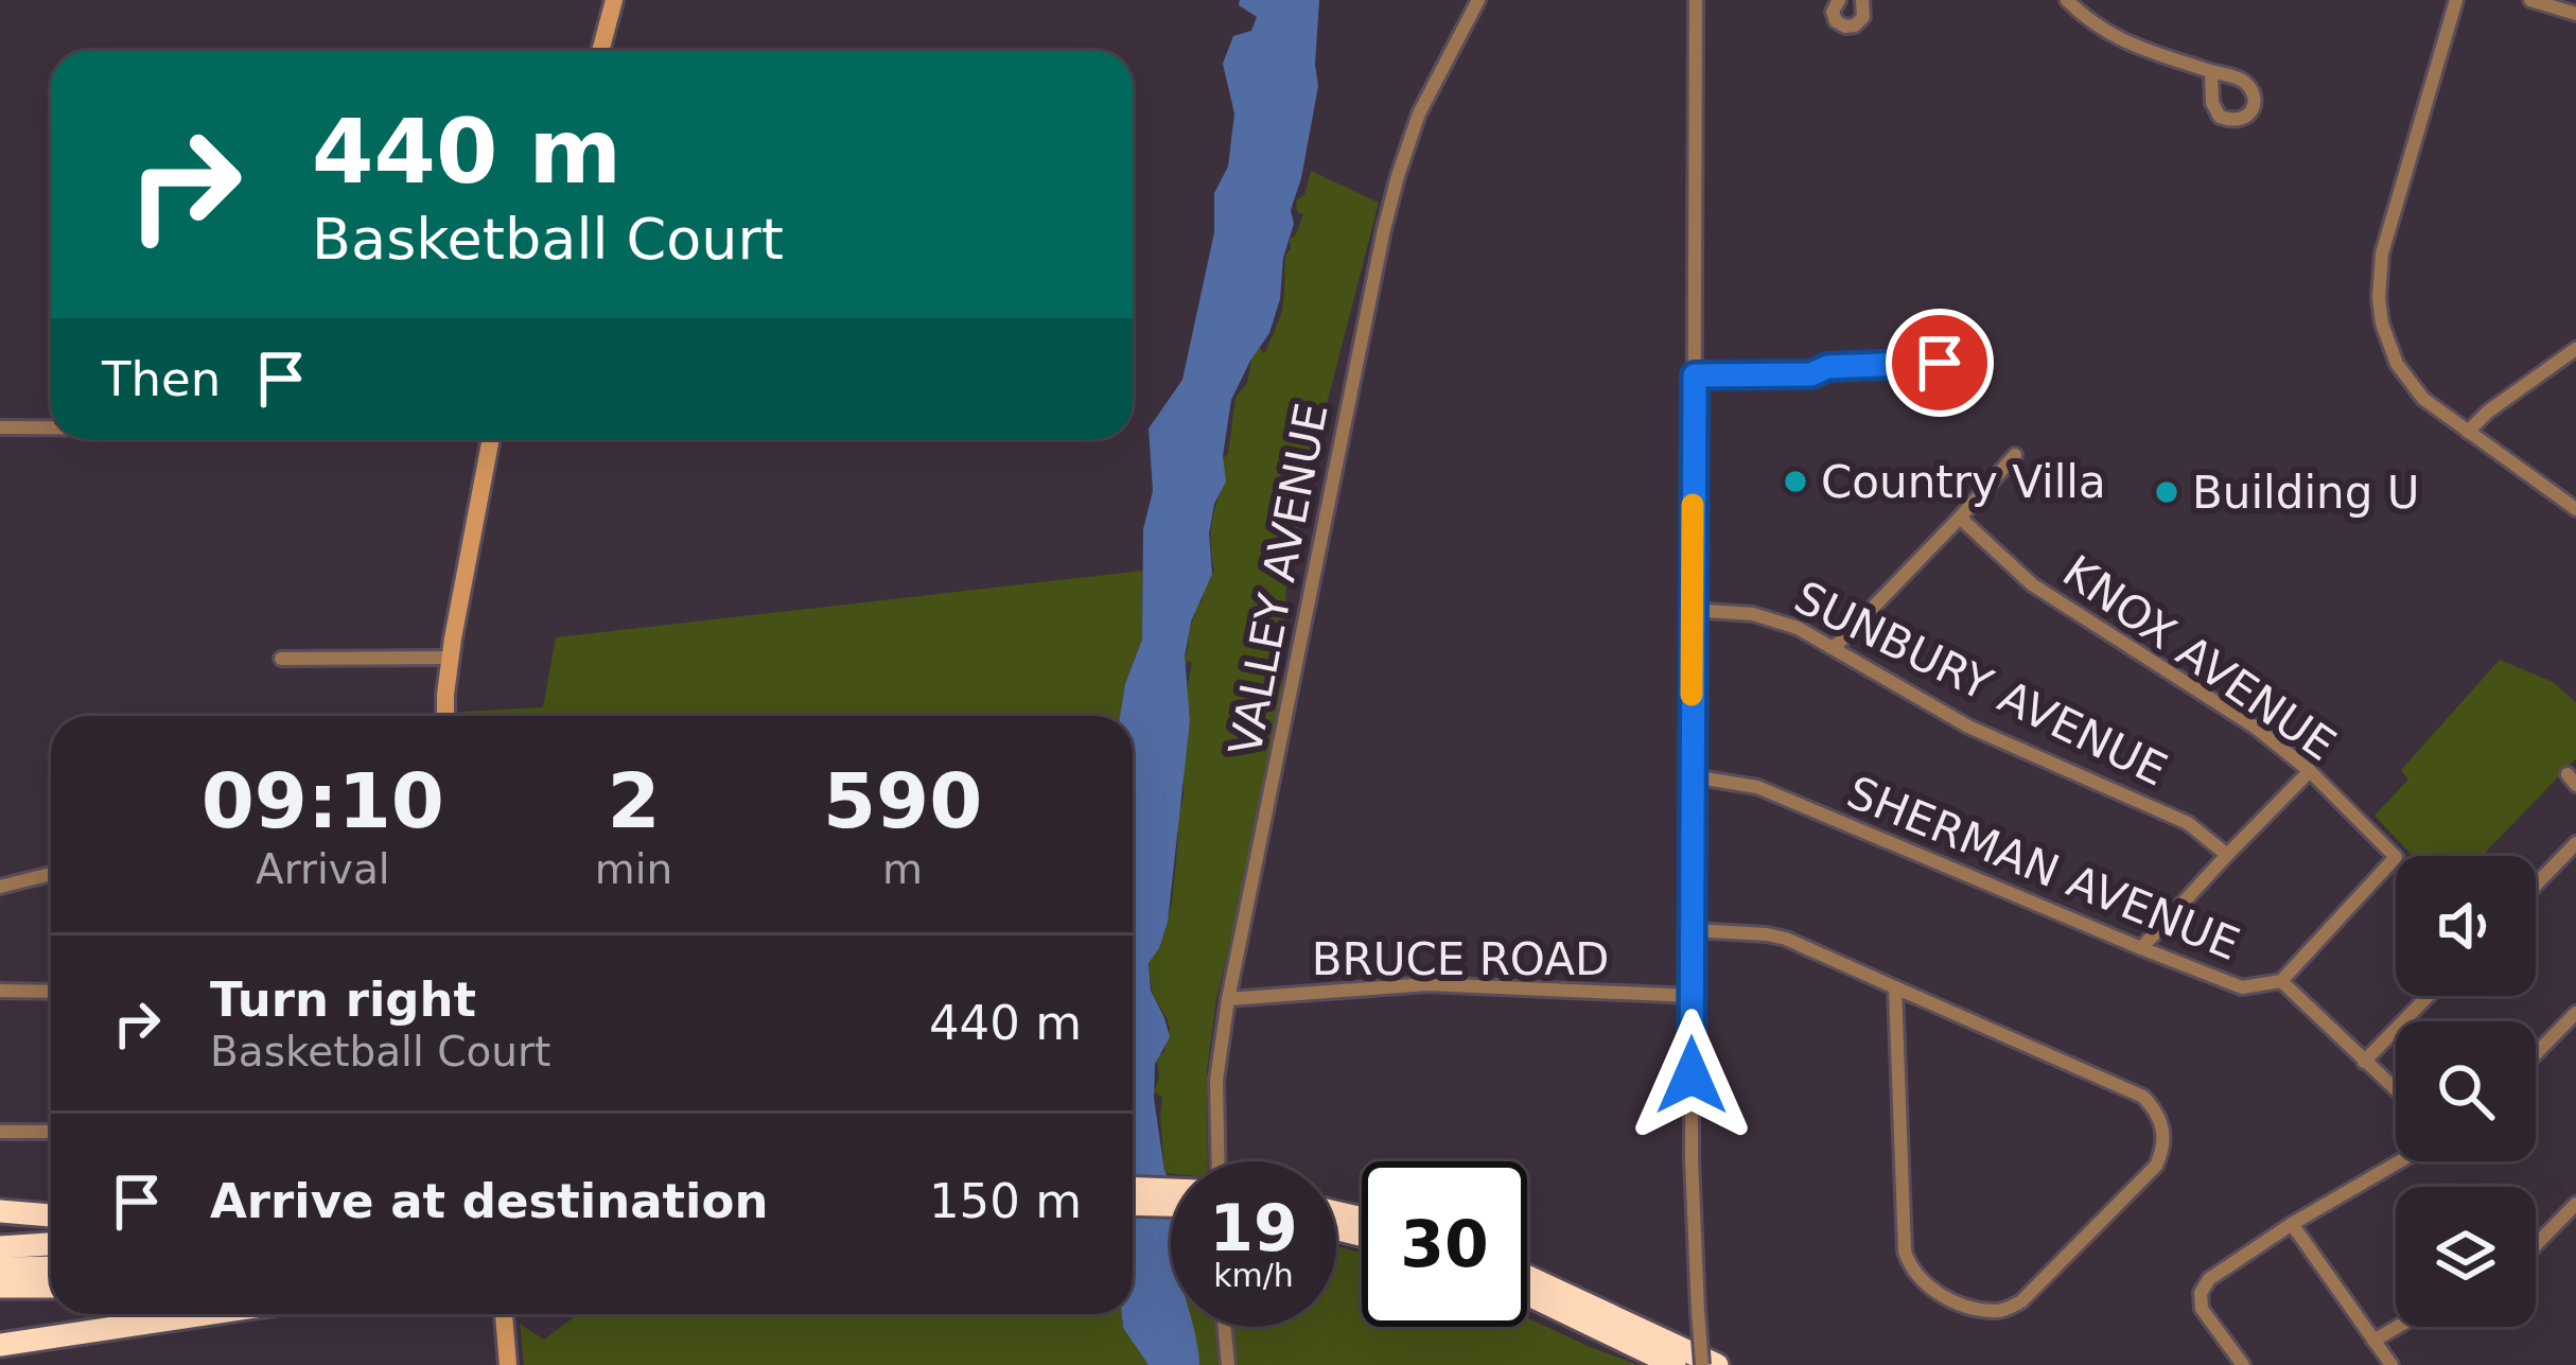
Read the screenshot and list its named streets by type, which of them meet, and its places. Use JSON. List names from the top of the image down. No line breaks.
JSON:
{"streets":{"street":["VALLEY AVENUE","KNOX AVENUE","SUNBURY AVENUE","SHERMAN AVENUE","BRUCE ROAD"]},"crossings":[["VALLEY AVENUE","BRUCE ROAD"],["KNOX AVENUE","SHERMAN AVENUE"]],"places":["Country Villa","Building U"],"page":{"turn":["440 m","Basketball Court"],"then":"Then","eta":["09:10","Arrival","2","min","590","m"],"list":[{"name":"Turn right","note":"Basketball Court","value":"440 m"},{"name":"Arrive at destination","value":"150 m"}],"speed":"19 km/h","limit":"30"}}
